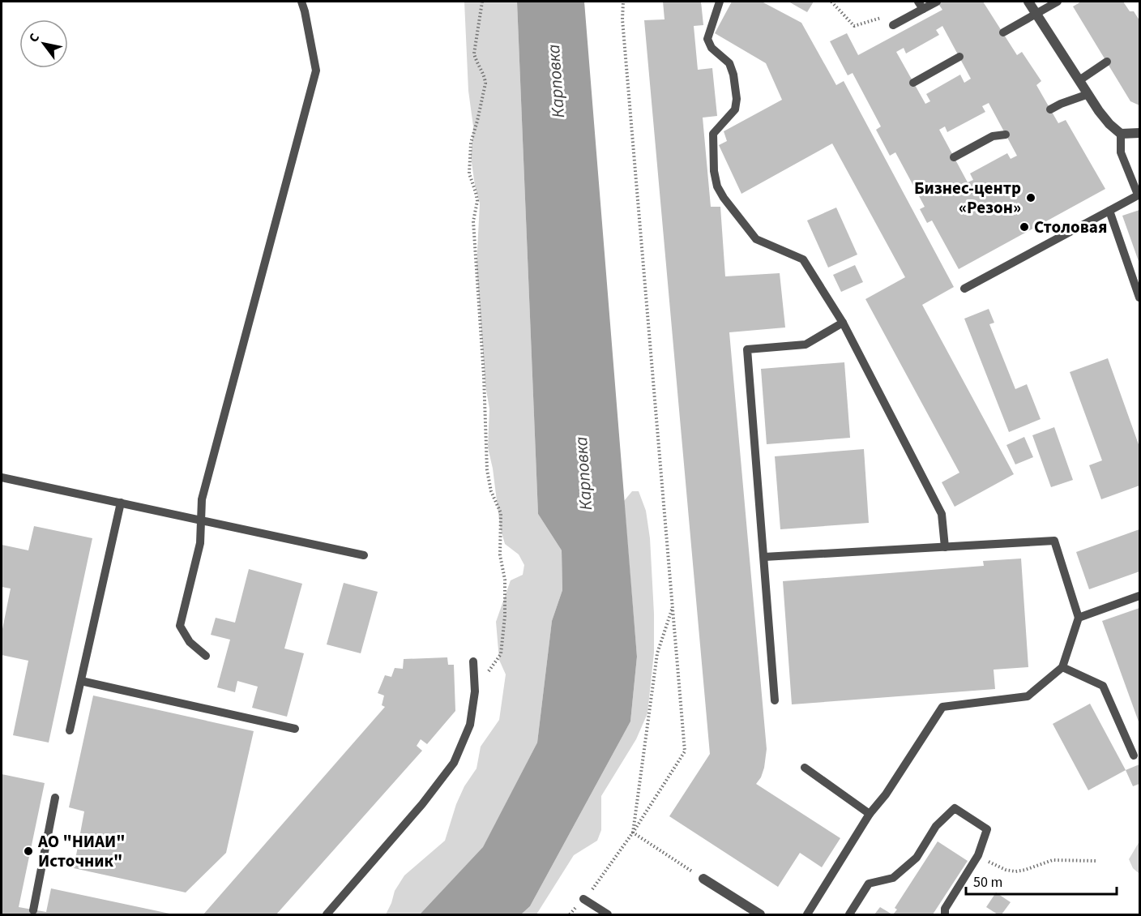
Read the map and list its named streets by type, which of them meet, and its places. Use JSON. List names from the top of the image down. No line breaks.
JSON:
{"water":["Карповка"],"places":["Бизнес-центр «Резон»","Столовая","АО \"НИАИ\" Источник\""],"scale_bar":"50 m","north":"top left"}
